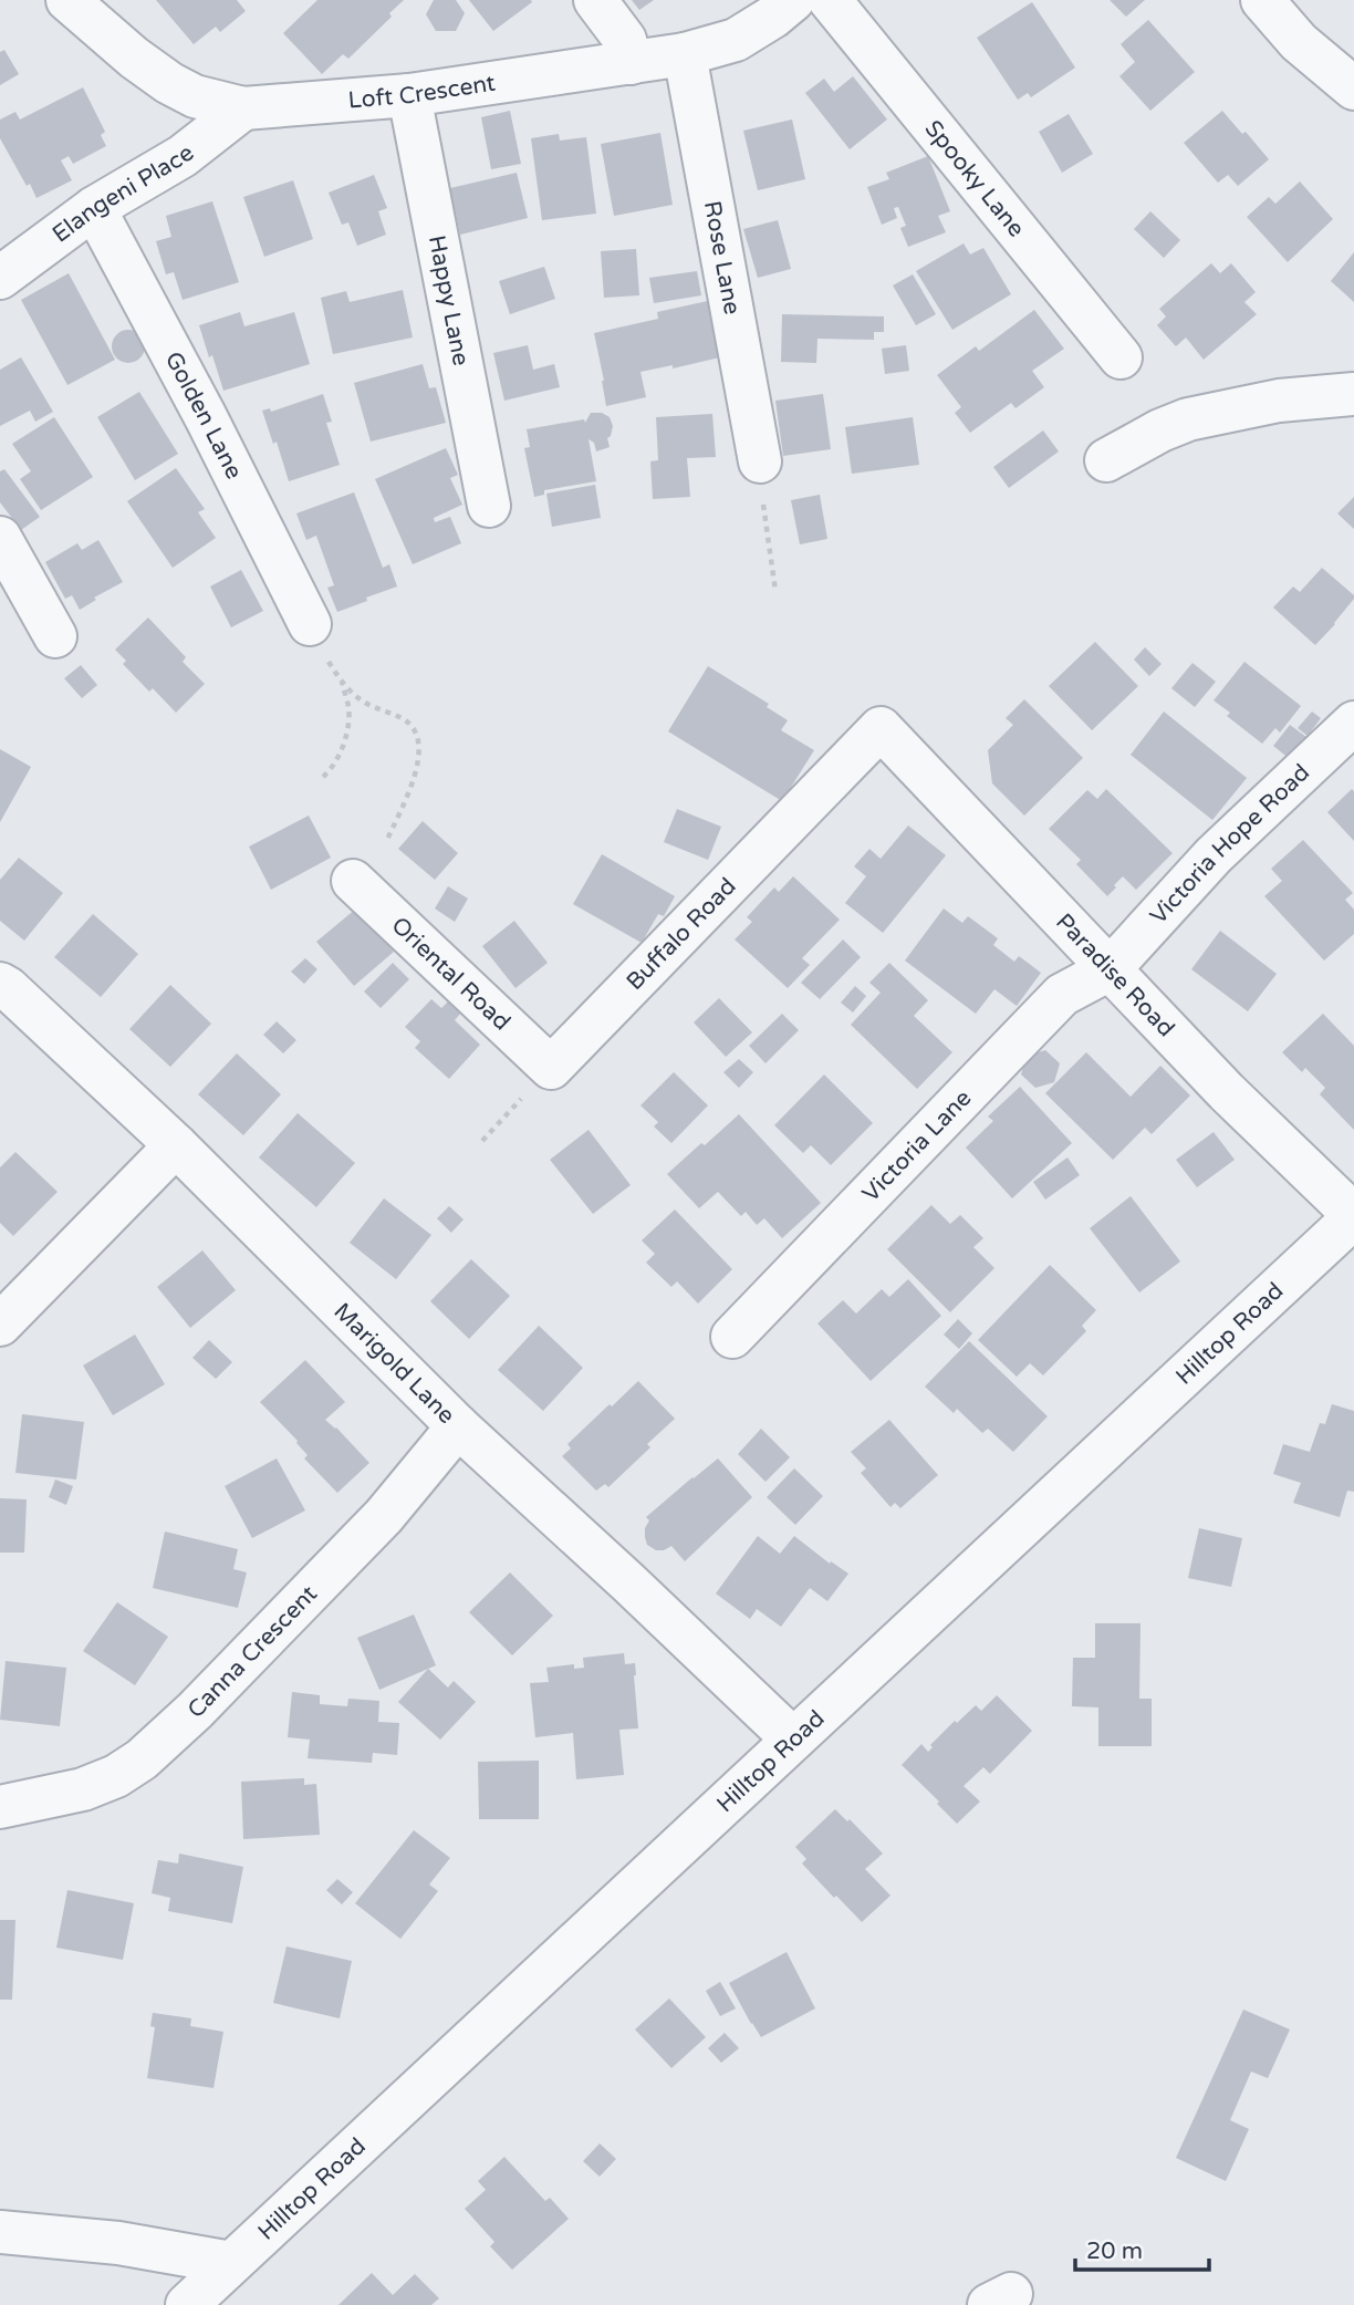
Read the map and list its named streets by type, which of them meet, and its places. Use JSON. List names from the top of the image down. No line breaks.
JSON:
{"streets":{"street":["Loft Crescent","Spooky Lane","Elangeni Place","Rose Lane","Happy Lane","Golden Lane","Victoria Hope Road","Buffalo Road","Oriental Road","Paradise Road","Victoria Lane","Hilltop Road","Marigold Lane","Canna Crescent"]},"crossings":[["Loft Crescent","Elangeni Place"],["Loft Crescent","Rose Lane"],["Loft Crescent","Happy Lane"],["Elangeni Place","Golden Lane"],["Victoria Hope Road","Paradise Road"],["Victoria Hope Road","Victoria Lane"],["Buffalo Road","Oriental Road"],["Buffalo Road","Paradise Road"],["Paradise Road","Victoria Lane"],["Paradise Road","Hilltop Road"],["Hilltop Road","Marigold Lane"],["Marigold Lane","Canna Crescent"]],"scale_bar":"20 m"}
